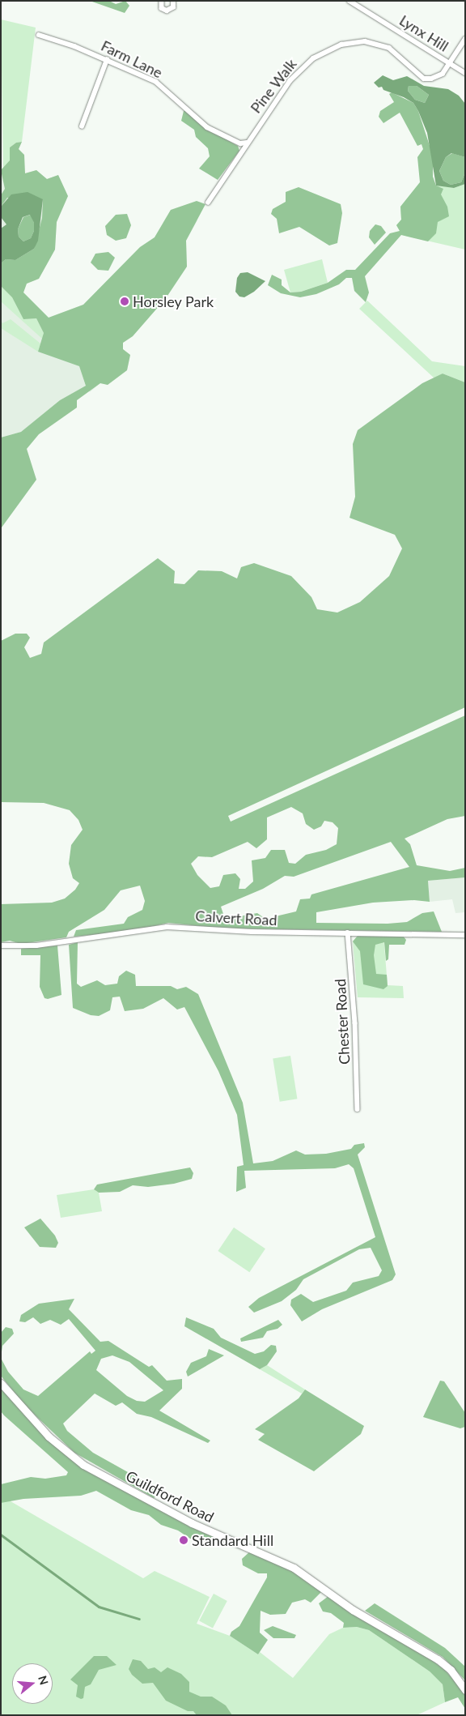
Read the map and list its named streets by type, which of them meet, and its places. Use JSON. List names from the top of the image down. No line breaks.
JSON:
{"streets":{"main road":["Guildford Road"],"street":["Lynx Hill","Farm Lane","Pine Walk","Calvert Road","Chester Road"]},"crossings":[["Lynx Hill","Pine Walk"],["Farm Lane","Pine Walk"],["Calvert Road","Chester Road"]],"places":["Horsley Park","Standard Hill"],"north":"right"}
